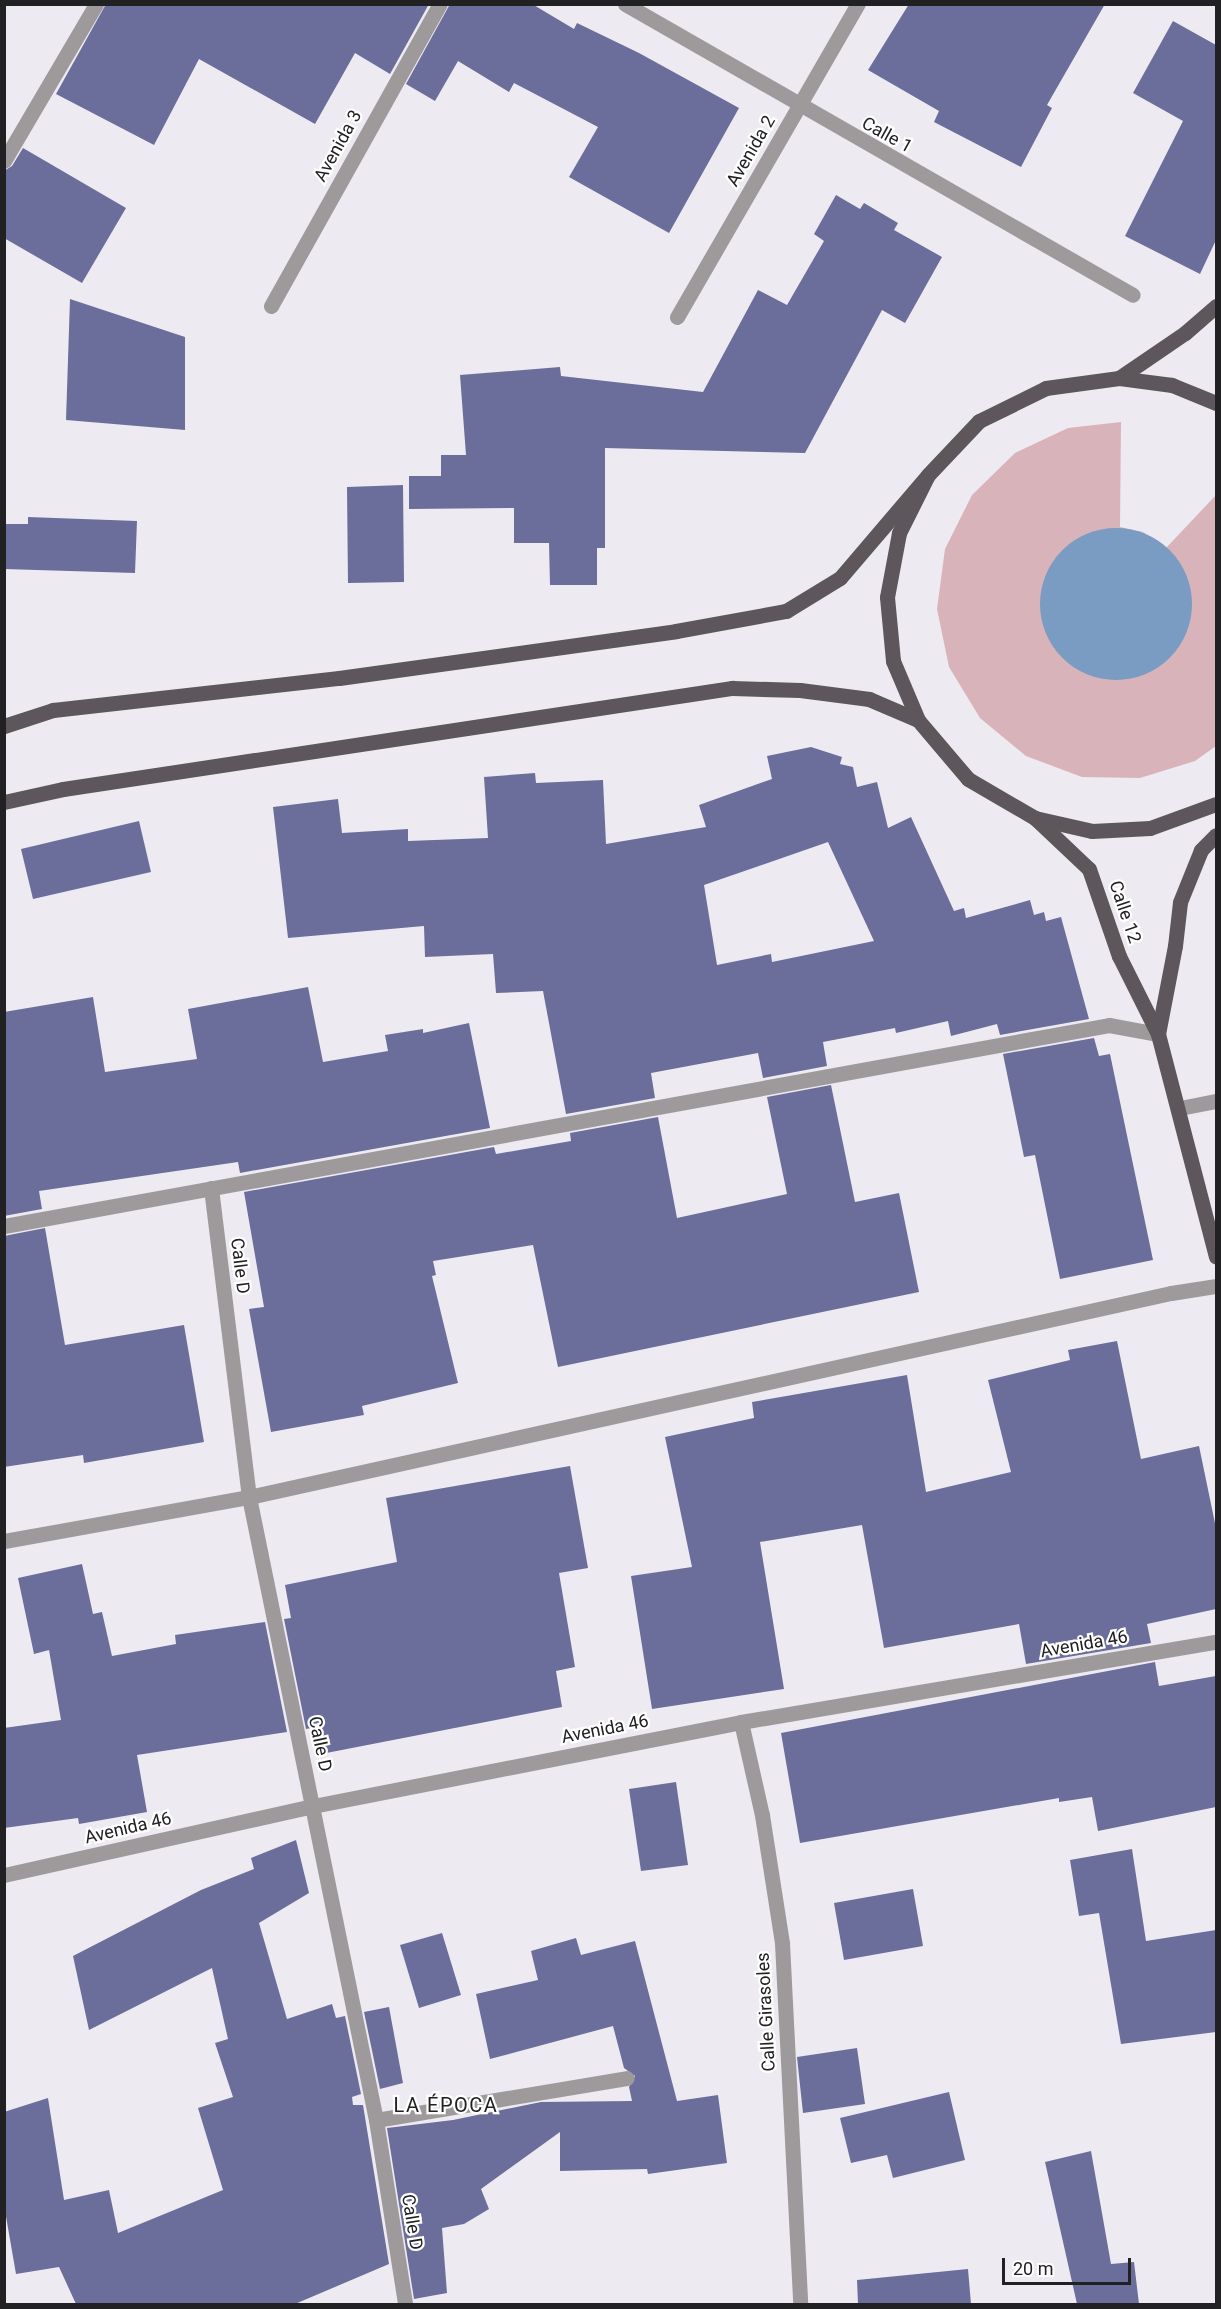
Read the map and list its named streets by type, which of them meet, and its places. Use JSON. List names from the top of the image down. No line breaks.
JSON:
{"streets":{"main road":["Calle 12"],"street":["Calle 1","Avenida 3","Avenida 2","Calle D","Avenida 46","Calle Girasoles"]},"crossings":[["Calle 1","Avenida 2"],["Calle D","Avenida 46"],["Avenida 46","Calle Girasoles"]],"districts":["LA ÉPOCA"],"scale_bar":"20 m"}
